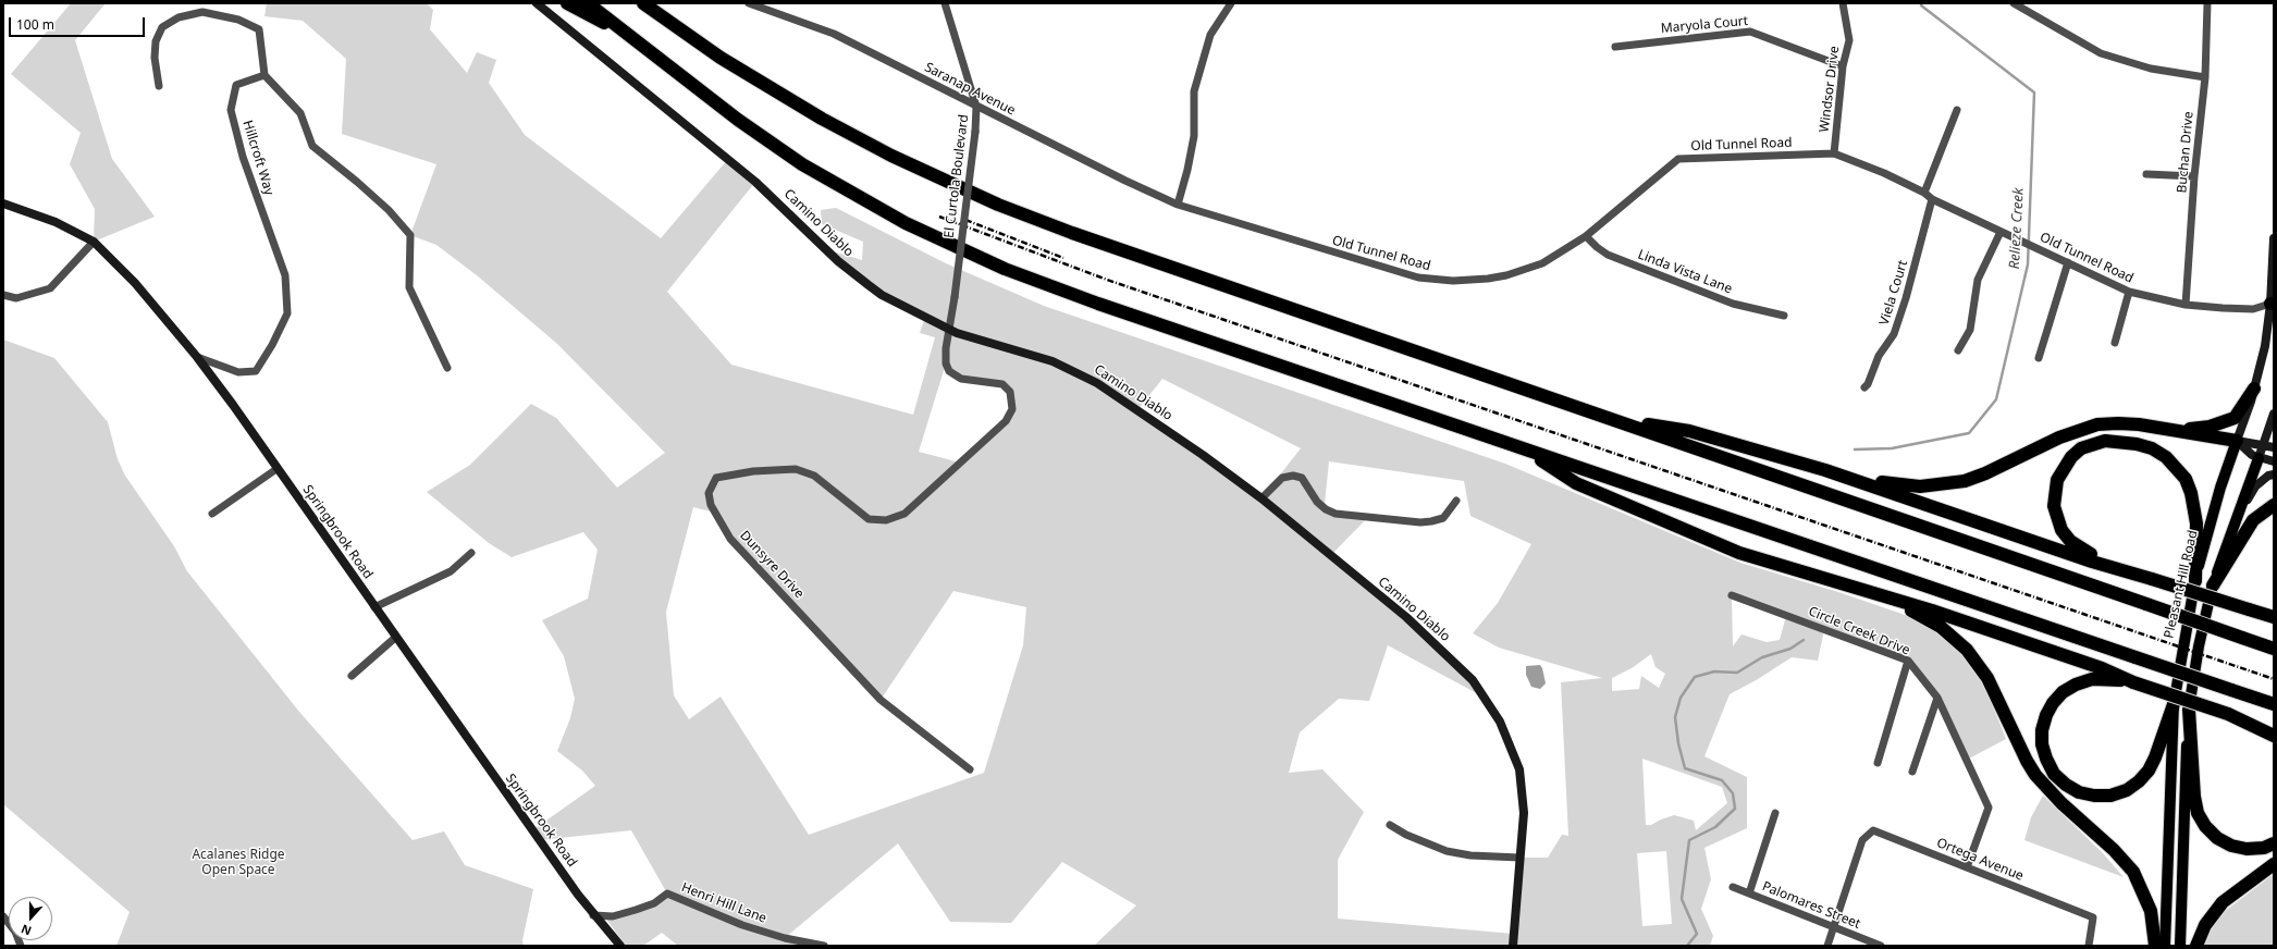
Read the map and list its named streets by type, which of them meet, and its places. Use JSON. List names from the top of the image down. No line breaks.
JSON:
{"streets":{"main road":["Pleasant Hill Road"],"street":["Maryola Court","Saranap Avenue","Windsor Drive","Old Tunnel Road","Buchan Drive","Hillcroft Way","El Curtola Boulevard","Camino Diablo","Linda Vista Lane","Viela Court","Springbrook Road","Dunsyre Drive","Circle Creek Drive","Ortega Avenue","Henri Hill Lane","Palomares Street"]},"crossings":[["Maryola Court","Windsor Drive"],["Saranap Avenue","Old Tunnel Road"],["Saranap Avenue","El Curtola Boulevard"],["Windsor Drive","Old Tunnel Road"],["Old Tunnel Road","Buchan Drive"],["Old Tunnel Road","Linda Vista Lane"],["Old Tunnel Road","Viela Court"],["Old Tunnel Road","Pleasant Hill Road"],["Hillcroft Way","Springbrook Road"],["El Curtola Boulevard","Camino Diablo"],["El Curtola Boulevard","Dunsyre Drive"],["Camino Diablo","Dunsyre Drive"],["Springbrook Road","Henri Hill Lane"],["Circle Creek Drive","Ortega Avenue"],["Ortega Avenue","Palomares Street"]],"water":["Relieze Creek"],"parks":["Acalanes Ridge Open Space"],"scale_bar":"100 m","north":"bottom"}
